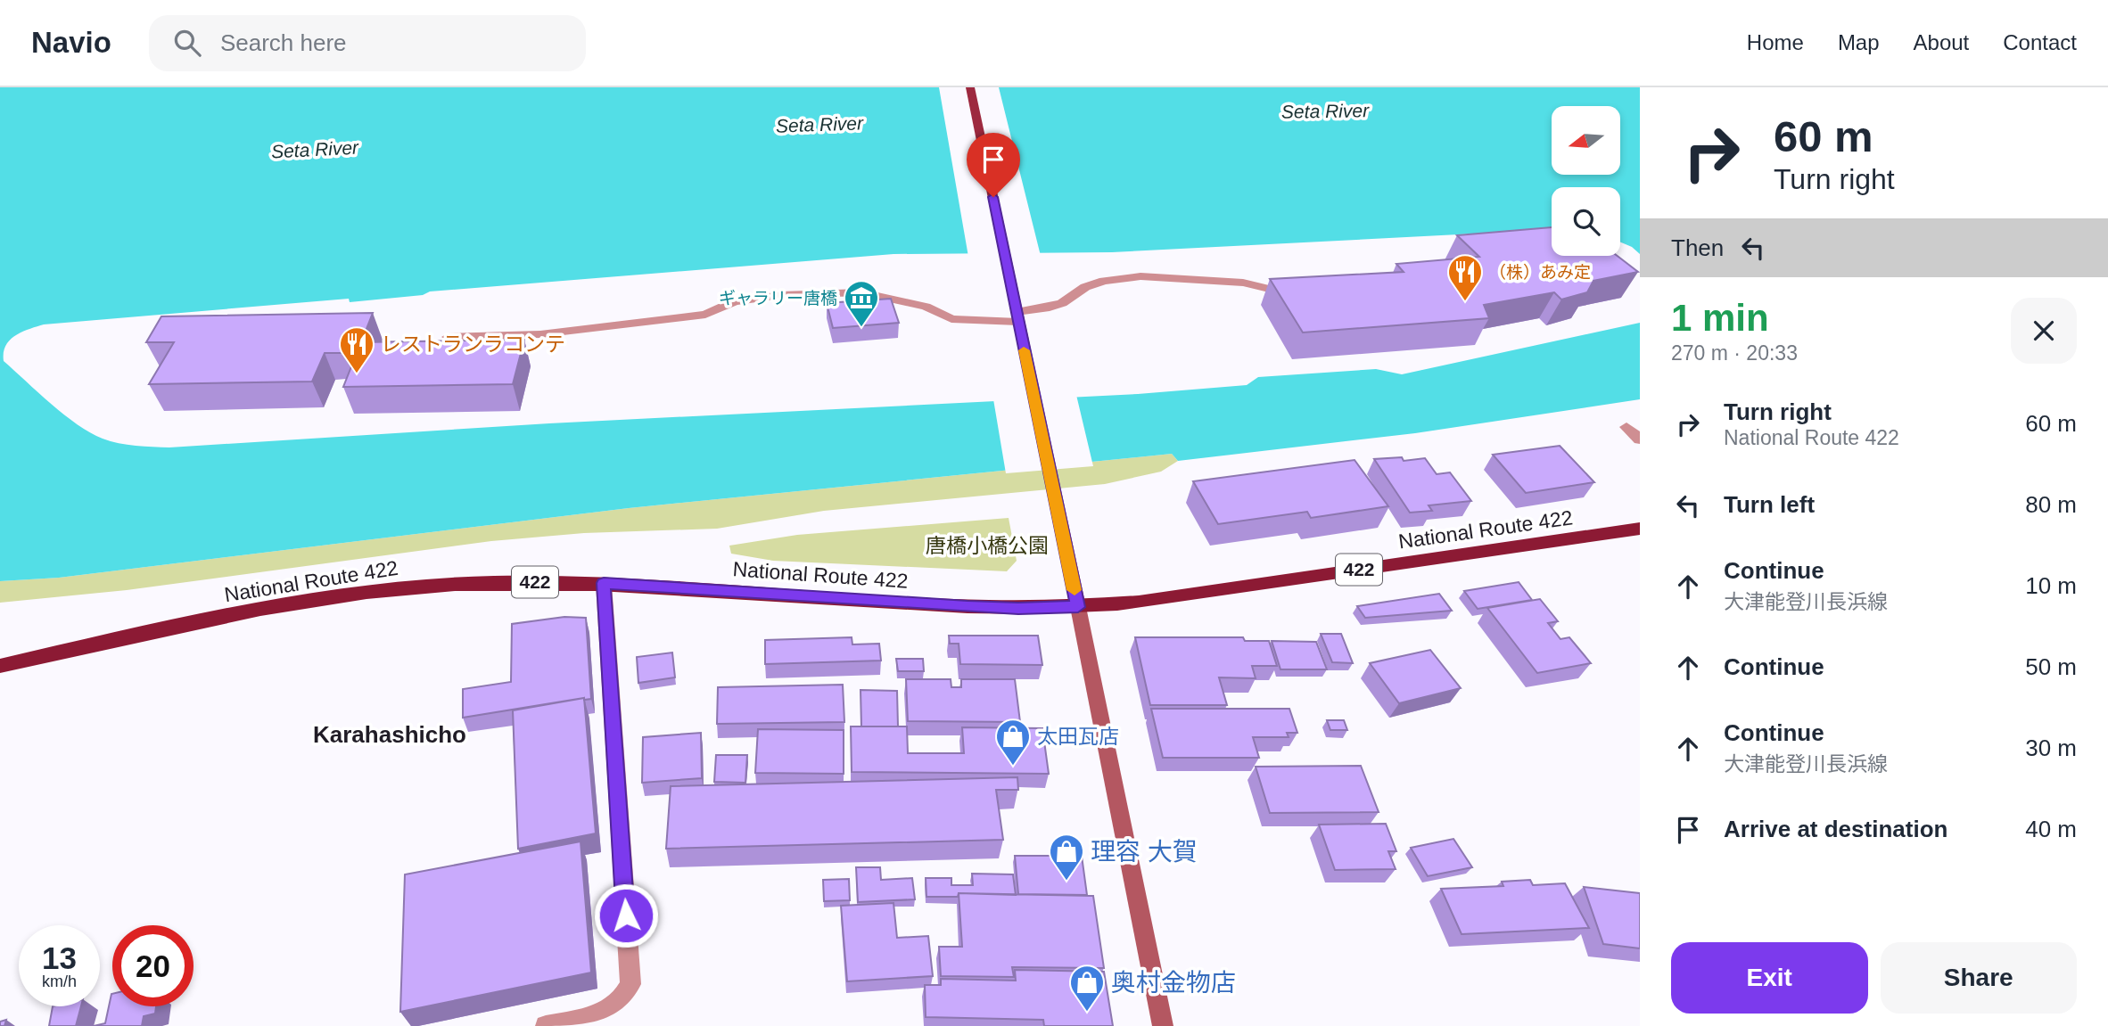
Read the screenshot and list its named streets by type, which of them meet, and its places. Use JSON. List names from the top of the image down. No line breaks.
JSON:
{"streets":{"highway":["National Route 422","422"]},"districts":["Karahashicho"],"water":["Seta River"],"parks":["唐橋小橋公園"],"places":{"restaurant":["（株）あみ定","レストランラコンテ"],"museum":["ギャラリー唐橋"],"shop":["太田瓦店","理容 大賀","奥村金物店"]},"north":"left","page":{"header":"Navio","search":"Search here","nav":["Home","Map","About","Contact"],"turn":["60 m","Turn right"],"then":"Then","heading":["1 min","270 m · 20:33"],"list":[{"name":"Turn right","note":"National Route 422","value":"60 m"},{"name":"Turn left","value":"80 m"},{"name":"Continue","note":"大津能登川長浜線","value":"10 m"},{"name":"Continue","value":"50 m"},{"name":"Continue","note":"大津能登川長浜線","value":"30 m"},{"name":"Arrive at destination","value":"40 m"}],"speed":"13 km/h","limit":"20","buttons":["Exit","Share"]}}
